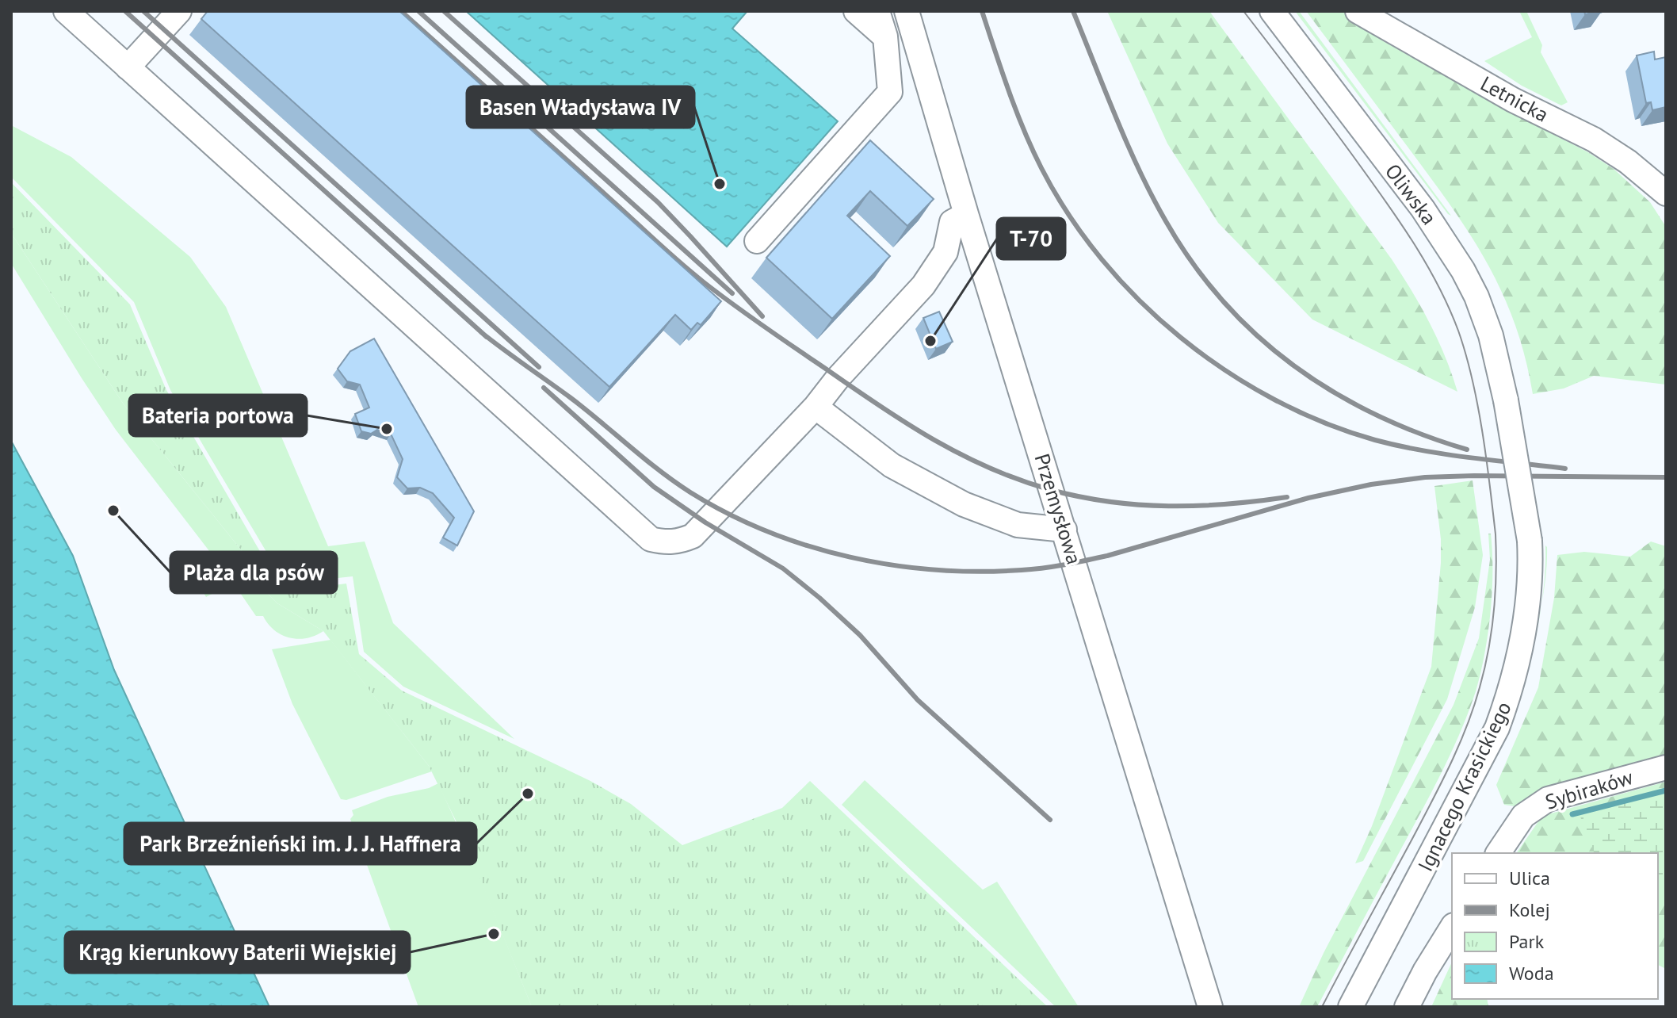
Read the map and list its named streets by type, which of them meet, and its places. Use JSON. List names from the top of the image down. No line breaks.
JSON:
{"streets":{"street":["Letnicka","Oliwska","Przemysłowa","Ignacego Krasickiego","Sybiraków"]},"crossings":[["Oliwska","Ignacego Krasickiego"]],"places":["Basen Władysława IV","T-70","Bateria portowa","Plaża dla psów","Park Brzeźnieński im. J. J. Haffnera","Krąg kierunkowy Baterii Wiejskiej"],"legend":["Ulica","Kolej","Park","Woda"]}
